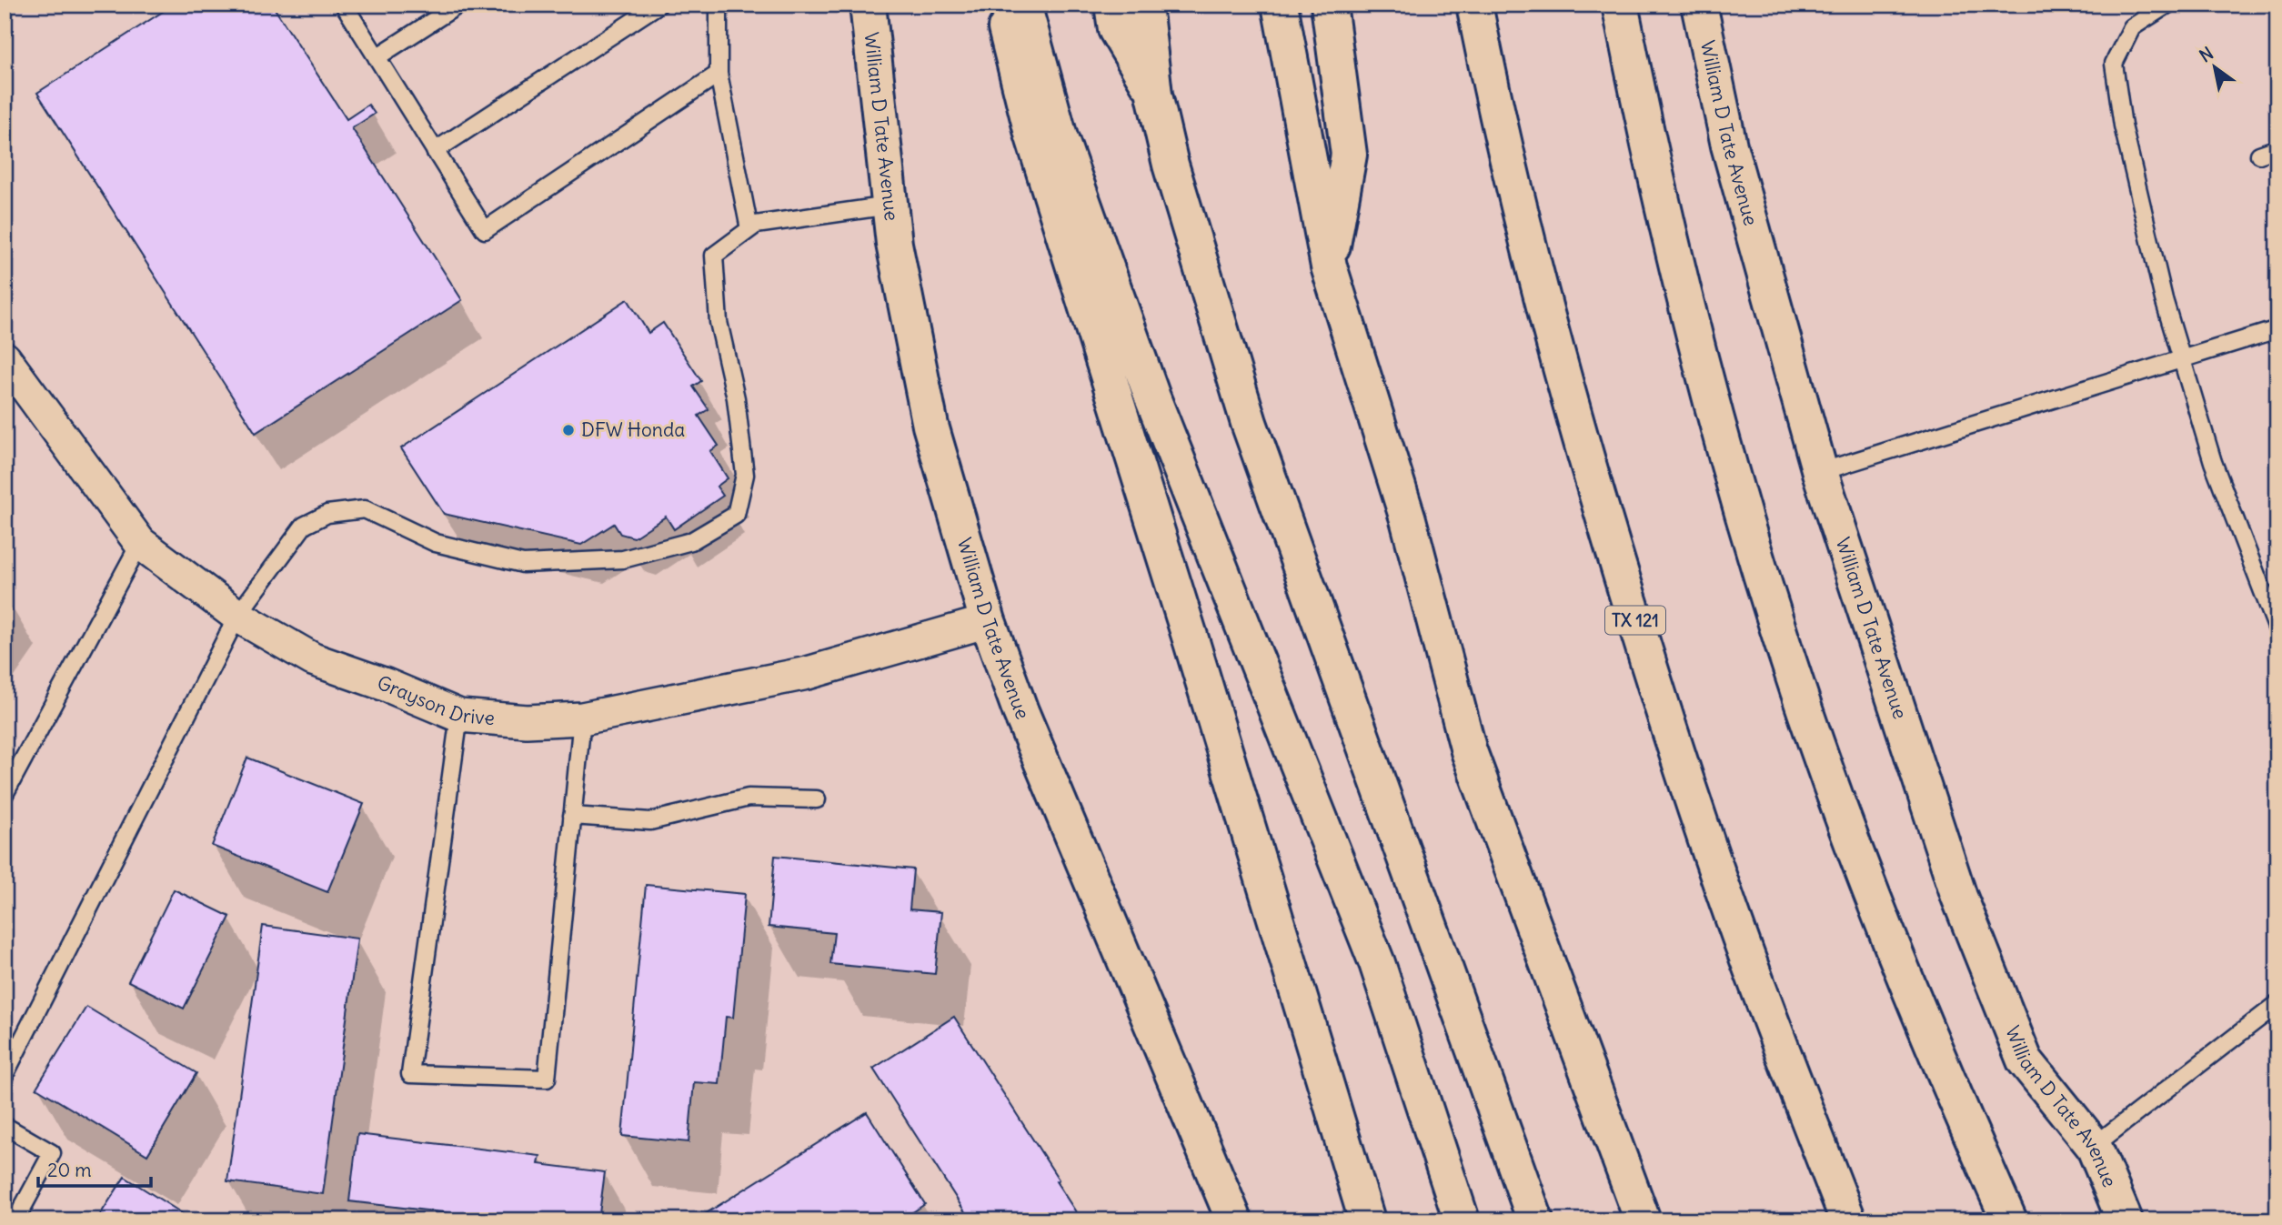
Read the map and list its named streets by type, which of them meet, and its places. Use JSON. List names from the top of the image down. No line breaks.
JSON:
{"streets":{"main road":["William D Tate Avenue","TX 121"],"street":["Grayson Drive"]},"crossings":[["William D Tate Avenue","Grayson Drive"]],"places":["DFW Honda"],"scale_bar":"20 m","north":"top left"}
